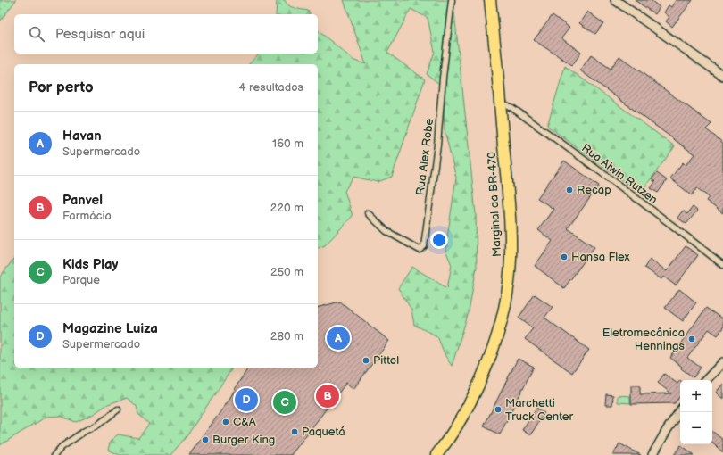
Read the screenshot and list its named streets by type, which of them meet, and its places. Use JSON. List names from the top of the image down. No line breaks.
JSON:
{"streets":{"highway":["Marginal da BR-470"],"street":["Rua Alex Robe","Rua Alwin Rutzen"]},"crossings":[["Rua Alwin Rutzen","Marginal da BR-470"]],"places":["Recap","Hansa Flex","Eletromecânica Hennings","Pittol","Marchetti Truck Center","C&A","Paquetá","Burger King"],"page":{"search":"Pesquisar aqui","heading":["Por perto","4 resultados"],"list":[{"mark":"A","name":"Havan","note":"Supermercado","value":"160 m"},{"mark":"B","name":"Panvel","note":"Farmácia","value":"220 m"},{"mark":"C","name":"Kids Play","note":"Parque","value":"250 m"},{"mark":"D","name":"Magazine Luiza","note":"Supermercado","value":"280 m"}],"pins":["A","B","D","C"],"map_buttons":["+","−"]}}
